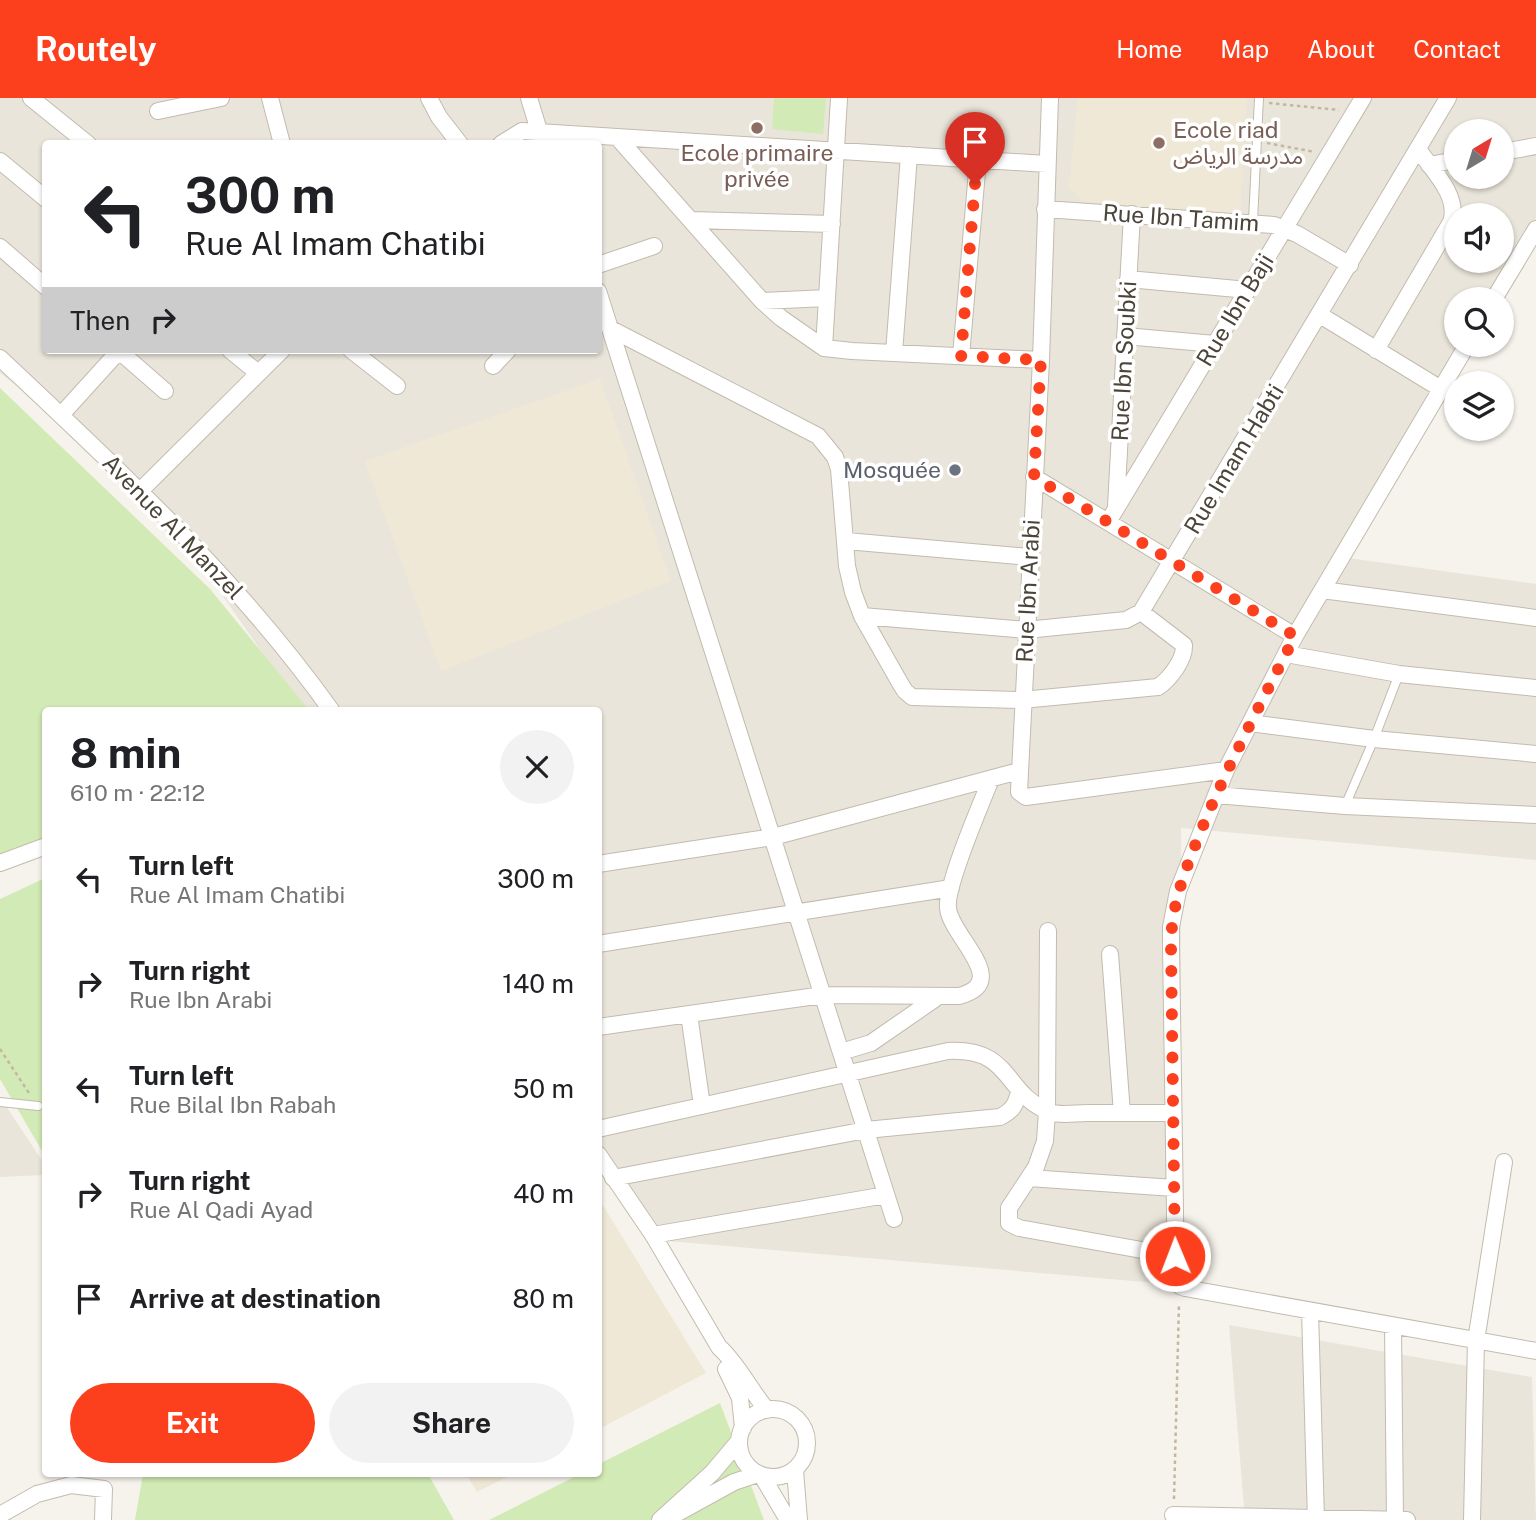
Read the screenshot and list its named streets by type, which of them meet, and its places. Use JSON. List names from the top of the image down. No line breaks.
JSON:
{"streets":{"street":["Rue Ibn Tamim","Rue Ibn Baji","Rue Ibn Soubki","Rue Imam Habti","Avenue Al Manzel","Rue Ibn Arabi"]},"crossings":[["Rue Ibn Tamim","Rue Ibn Baji"],["Rue Ibn Tamim","Rue Ibn Soubki"],["Rue Ibn Tamim","Rue Imam Habti"],["Rue Ibn Tamim","Rue Ibn Arabi"],["Rue Ibn Baji","Rue Ibn Soubki"]],"places":["Ecole primaire privée","Ecole riad مدرسة الرياض","Mosquée"],"north":"top right","page":{"header":"Routely","nav":["Home","Map","About","Contact"],"turn":["300 m","Rue Al Imam Chatibi"],"then":"Then","heading":["8 min","610 m · 22:12"],"list":[{"name":"Turn left","note":"Rue Al Imam Chatibi","value":"300 m"},{"name":"Turn right","note":"Rue Ibn Arabi","value":"140 m"},{"name":"Turn left","note":"Rue Bilal Ibn Rabah","value":"50 m"},{"name":"Turn right","note":"Rue Al Qadi Ayad","value":"40 m"},{"name":"Arrive at destination","value":"80 m"}],"buttons":["Exit","Share"]}}
